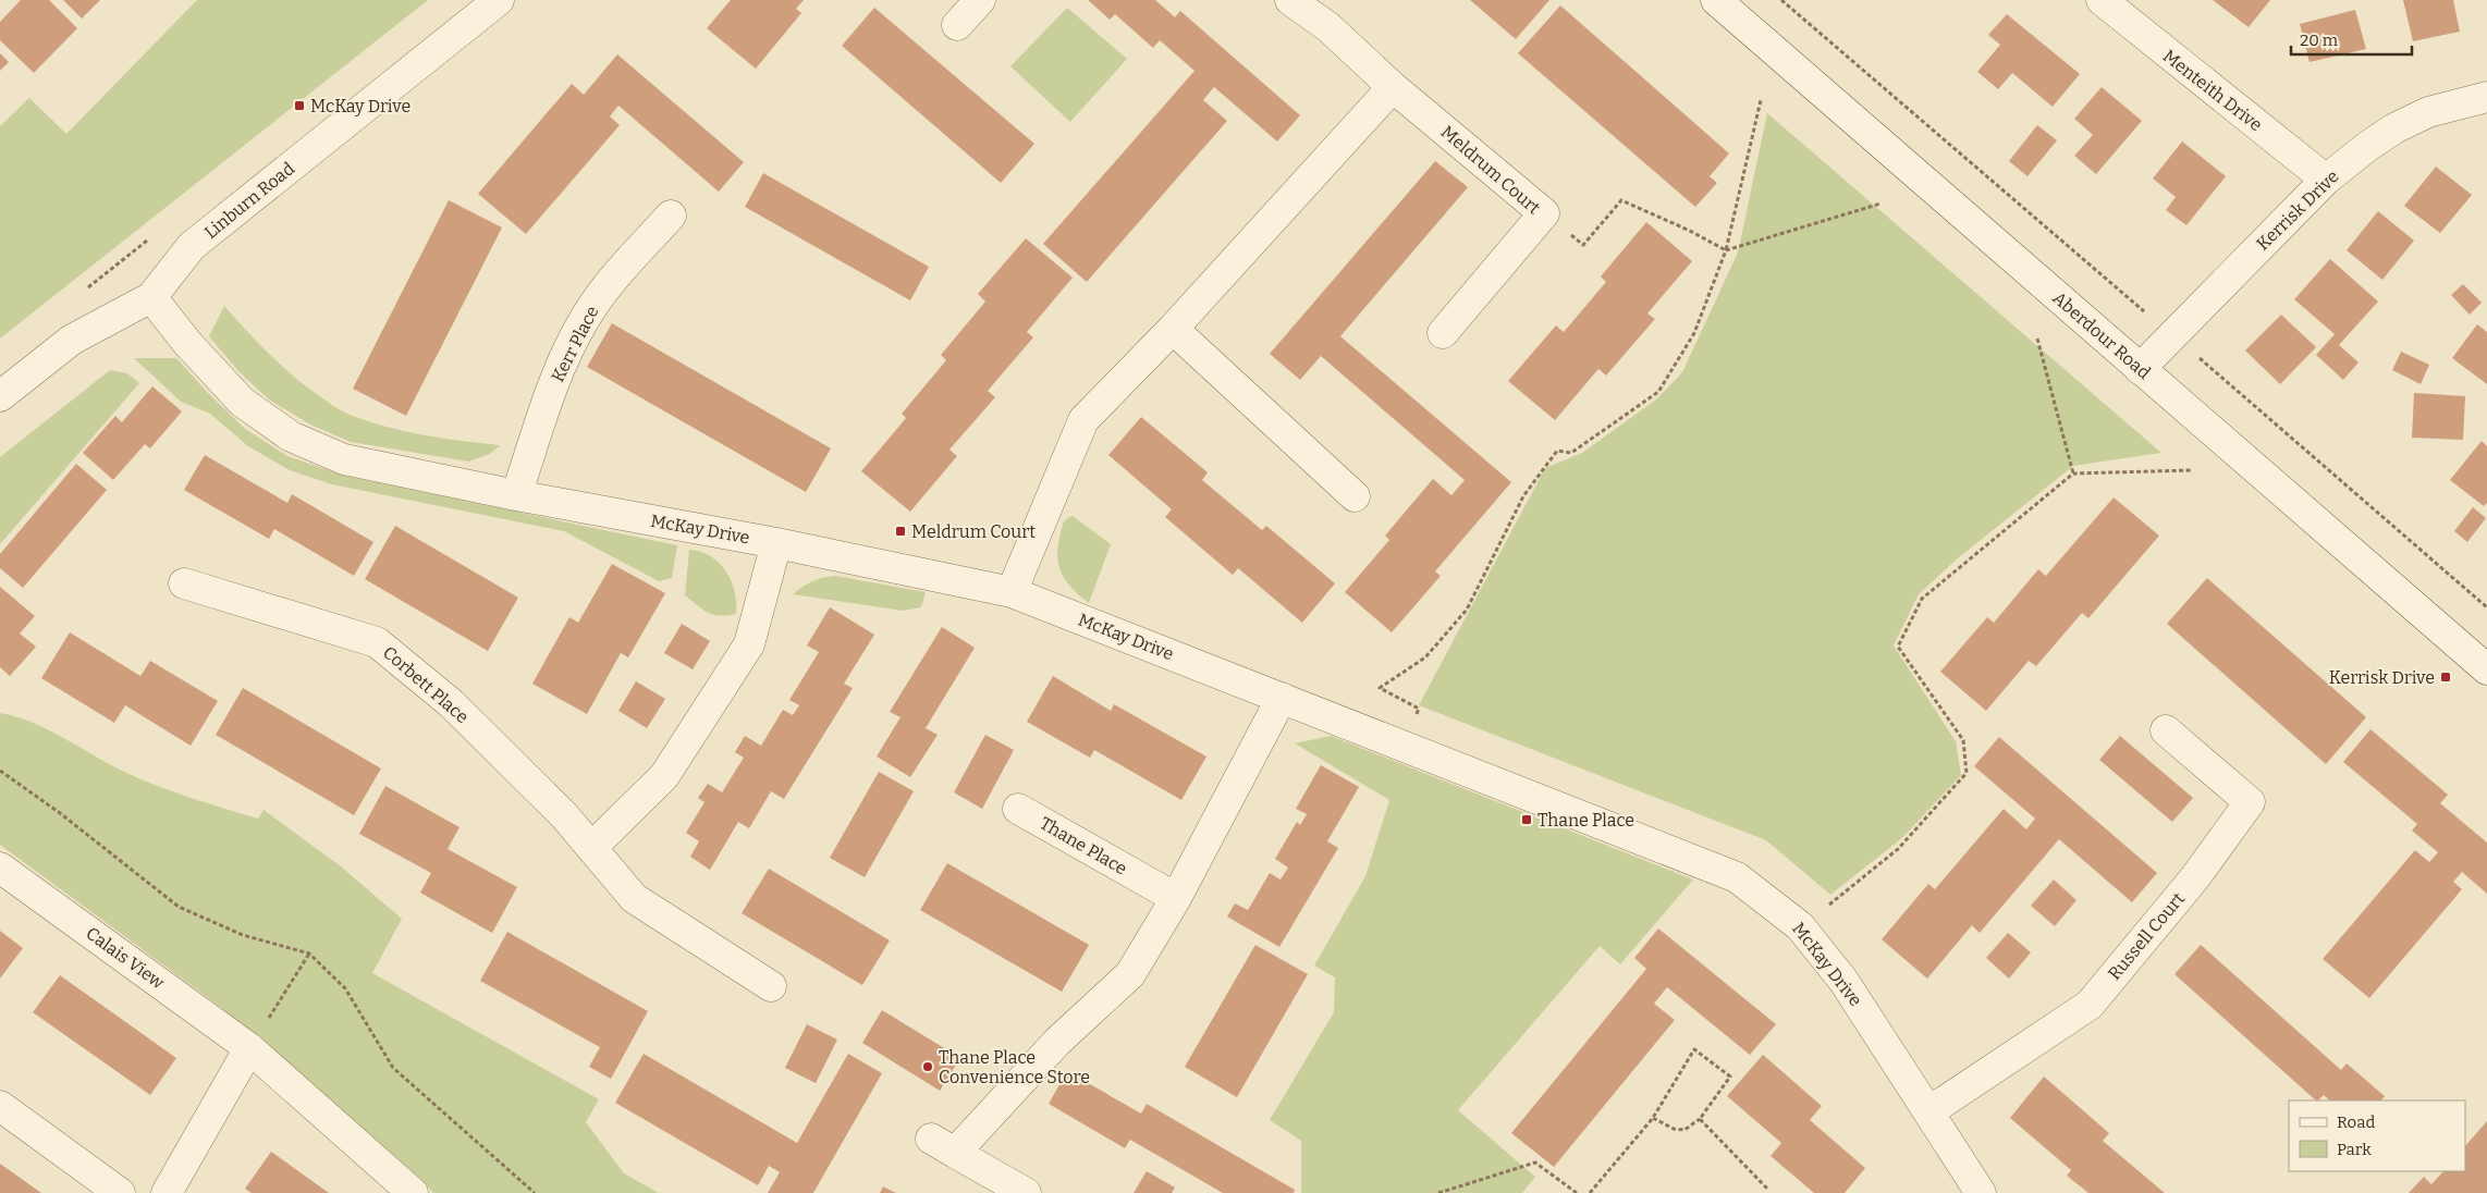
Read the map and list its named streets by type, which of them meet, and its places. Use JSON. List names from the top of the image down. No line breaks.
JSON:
{"streets":{"street":["Menteith Drive","Meldrum Court","Linburn Road","Kerrisk Drive","Aberdour Road","Kerr Place","McKay Drive","Corbett Place","Thane Place","Russell Court","Calais View"]},"crossings":[["Menteith Drive","Kerrisk Drive"],["Linburn Road","McKay Drive"],["Kerrisk Drive","Aberdour Road"],["Kerr Place","McKay Drive"],["McKay Drive","Russell Court"]],"places":{"transit":["McKay Drive","Meldrum Court","Kerrisk Drive","Thane Place"],"other":["Thane Place Convenience Store"]},"legend":["Road","Park"],"scale_bar":"20 m"}
